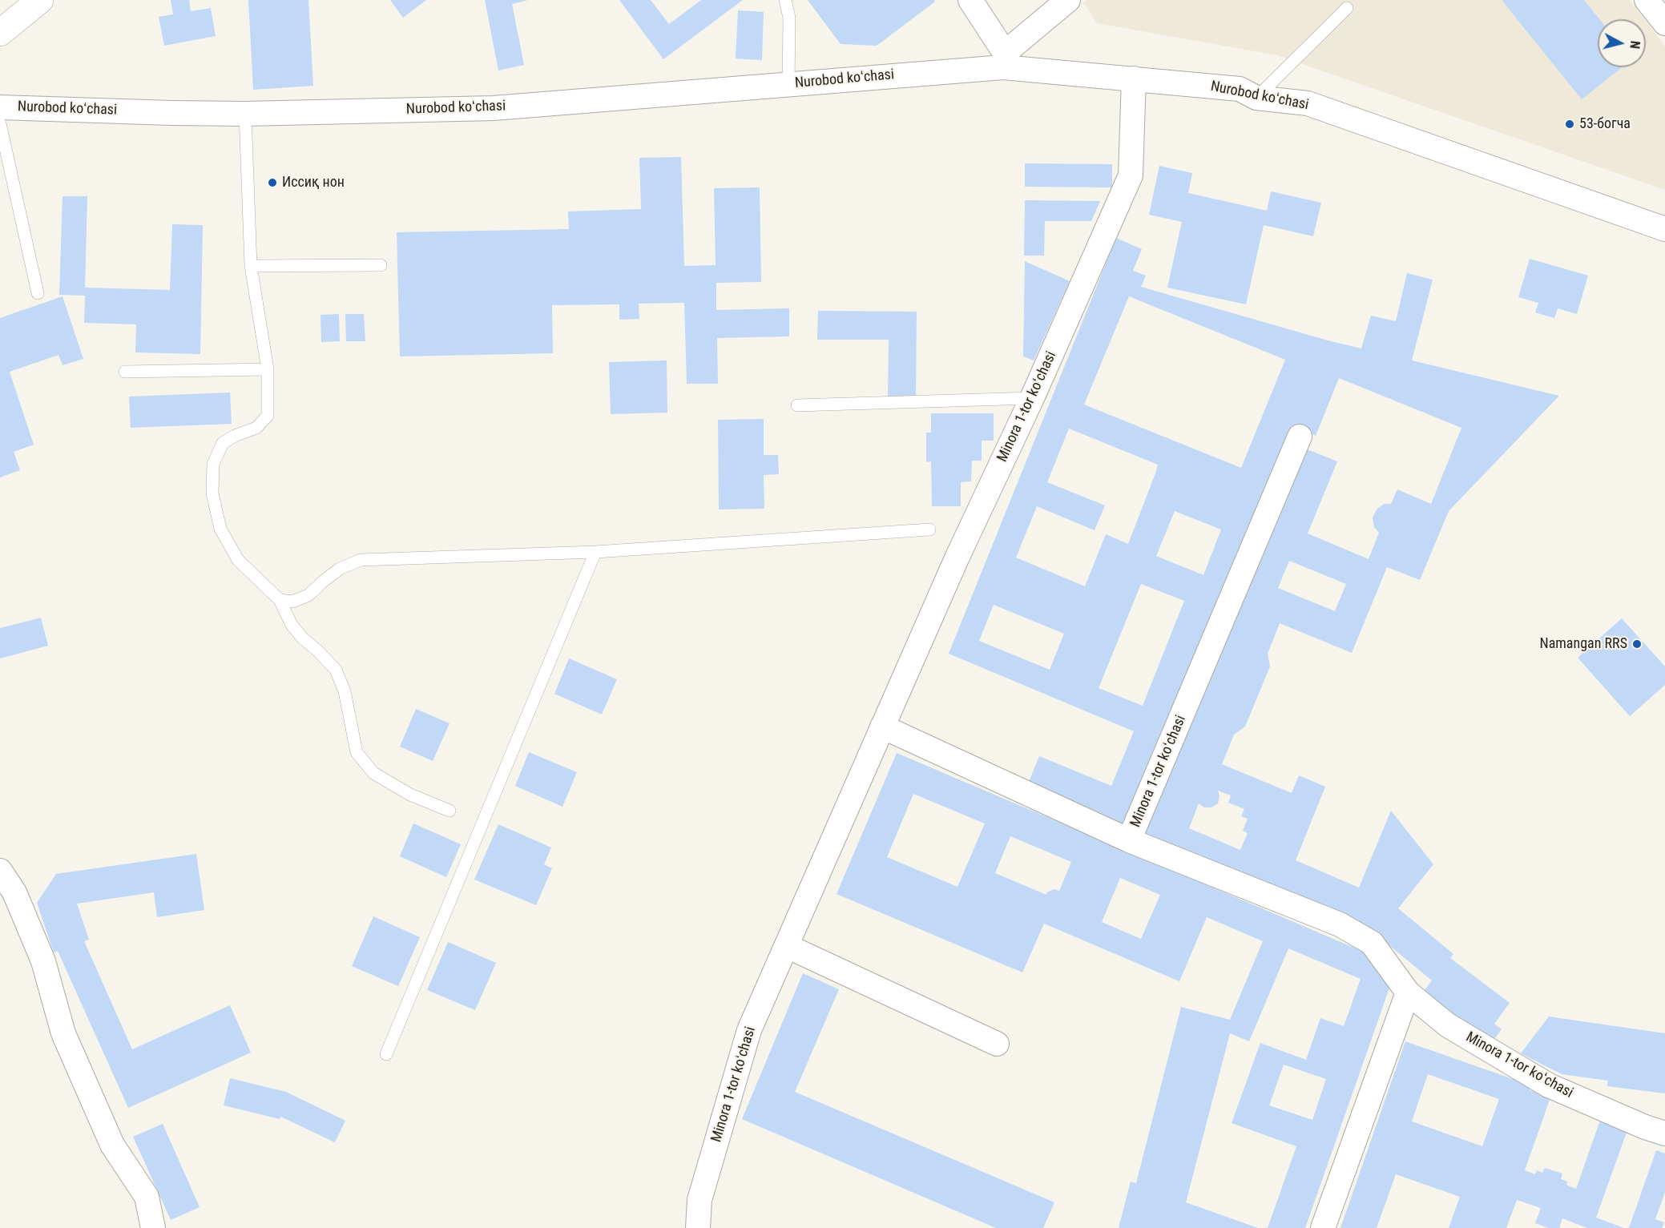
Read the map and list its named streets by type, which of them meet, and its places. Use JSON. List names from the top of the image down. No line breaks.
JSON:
{"streets":{"street":["Nurobod koʻchasi","Minora 1-tor koʻchasi"]},"crossings":[["Nurobod koʻchasi","Minora 1-tor koʻchasi"]],"places":["53-богча","Иссиқ нон","Namangan RRS"],"north":"right"}
